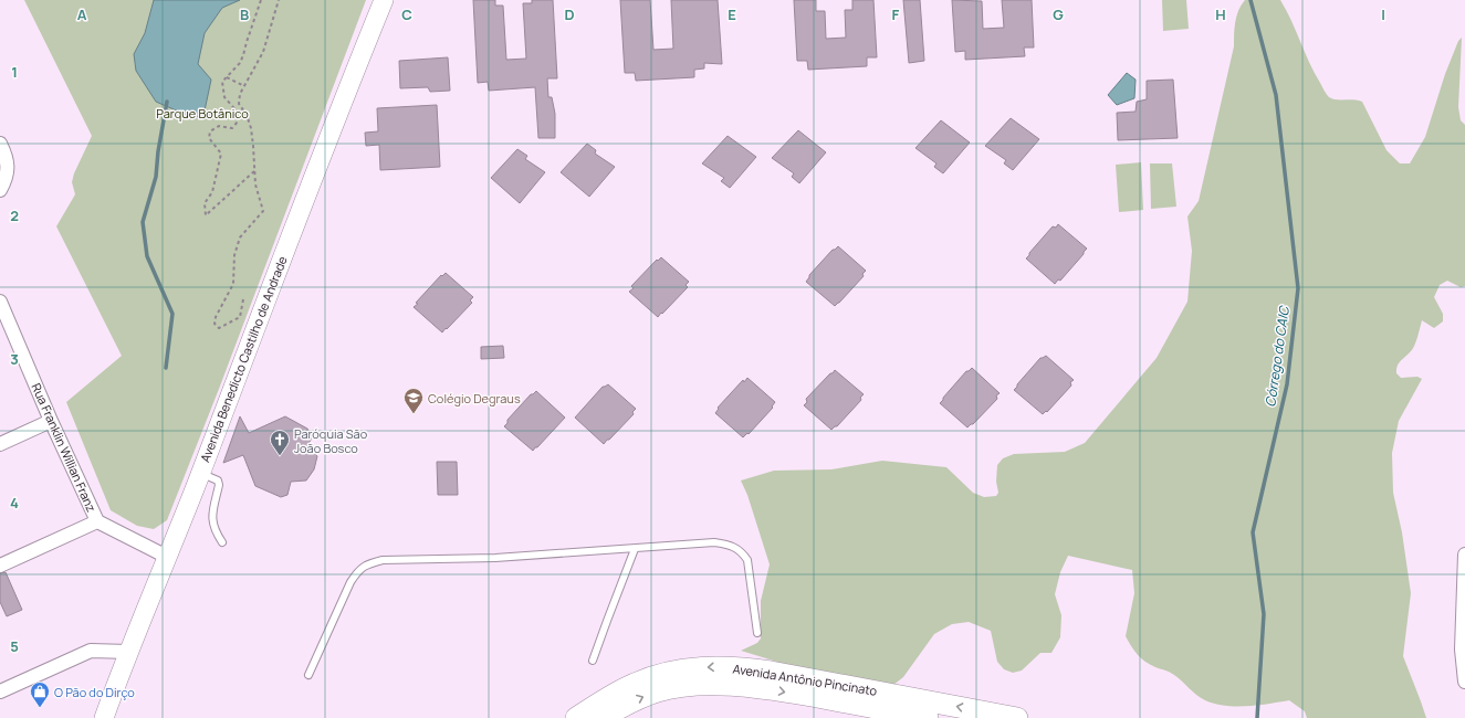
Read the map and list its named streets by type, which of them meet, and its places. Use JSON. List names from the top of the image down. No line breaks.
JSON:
{"streets":{"main road":["Avenida Benedicto Castilho de Andrade","Avenida Antônio Pincinato"],"street":["Rua Franklin Willian Franz"]},"crossings":[["Avenida Benedicto Castilho de Andrade","Rua Franklin Willian Franz"]],"water":["Córrego do CAIC"],"parks":["Parque Botânico"],"places":{"school or university":["Colégio Degraus"],"church":["Paróquia São João Bosco"],"shop":["O Pão do Dirço"]},"grid":{"columns":["A","B","C","D","E","F","G","H","I"],"rows":["1","2","3","4","5"]}}
